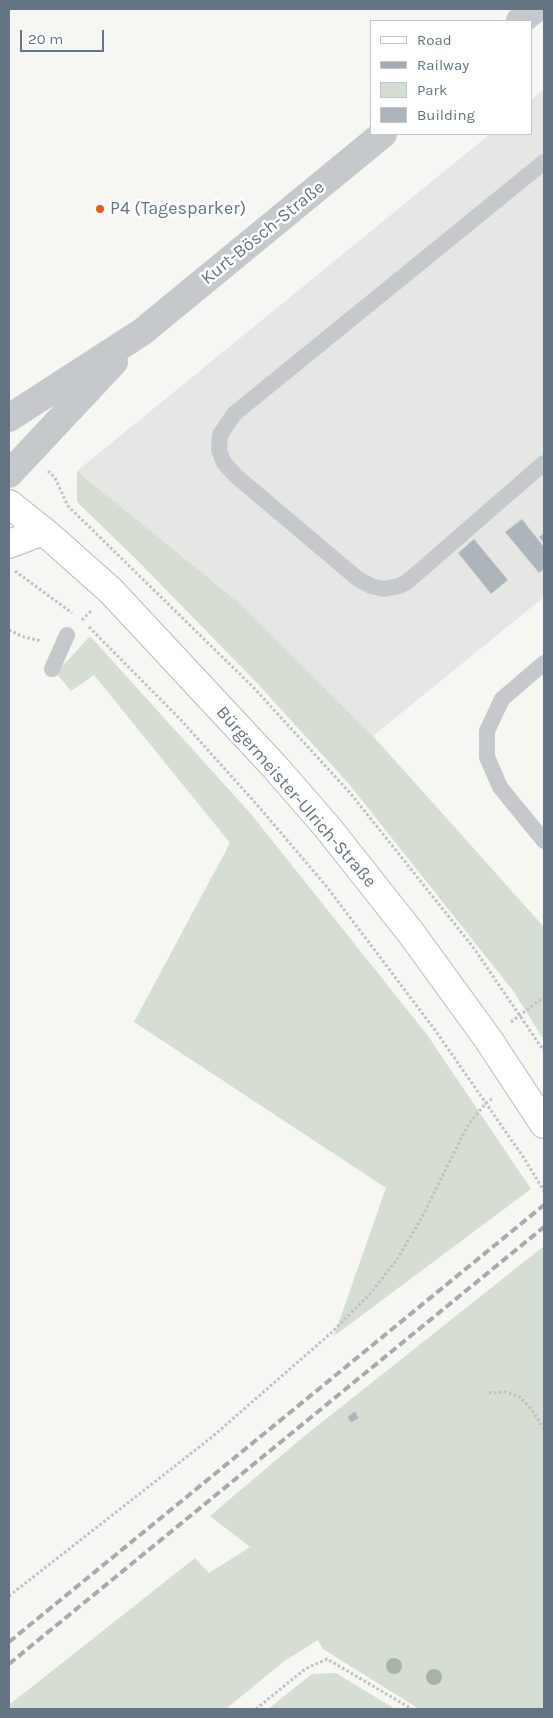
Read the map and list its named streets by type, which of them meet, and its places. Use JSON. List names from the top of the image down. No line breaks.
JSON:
{"streets":{"main road":["Bürgermeister-Ulrich-Straße"],"street":["Kurt-Bösch-Straße"]},"places":["P4 (Tagesparker)"],"legend":["Road","Railway","Park","Building"],"scale_bar":"20 m"}
